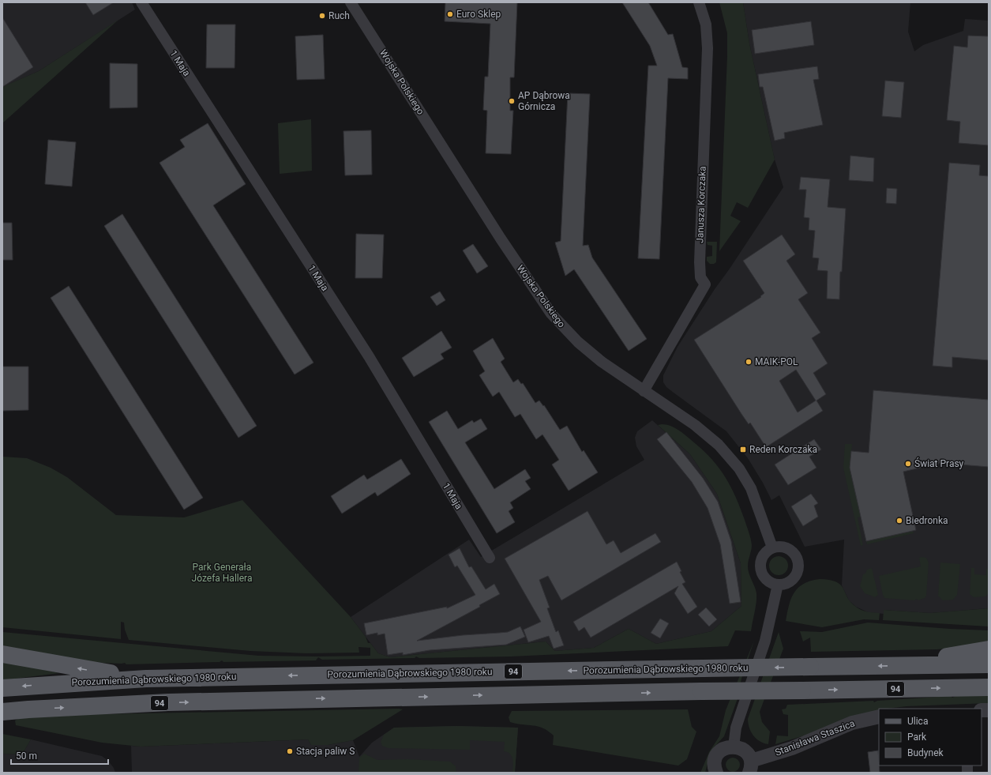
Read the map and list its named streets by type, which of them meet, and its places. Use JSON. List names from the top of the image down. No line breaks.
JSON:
{"streets":{"main road":["Porozumienia Dąbrowskiego 1980 roku","94"],"street":["1 Maja","Wojska Polskiego","Janusza Korczaka","Stanisława Staszica"]},"crossings":[["Wojska Polskiego","Janusza Korczaka"]],"parks":["Park Generała Józefa Hallera"],"places":{"other":["Euro Sklep","Ruch","AP Dąbrowa Górnicza","MAIK-POL","Świat Prasy","Biedronka","Stacja paliw S"],"transit":["Reden Korczaka"]},"legend":["Ulica","Park","Budynek"],"scale_bar":"50 m"}
